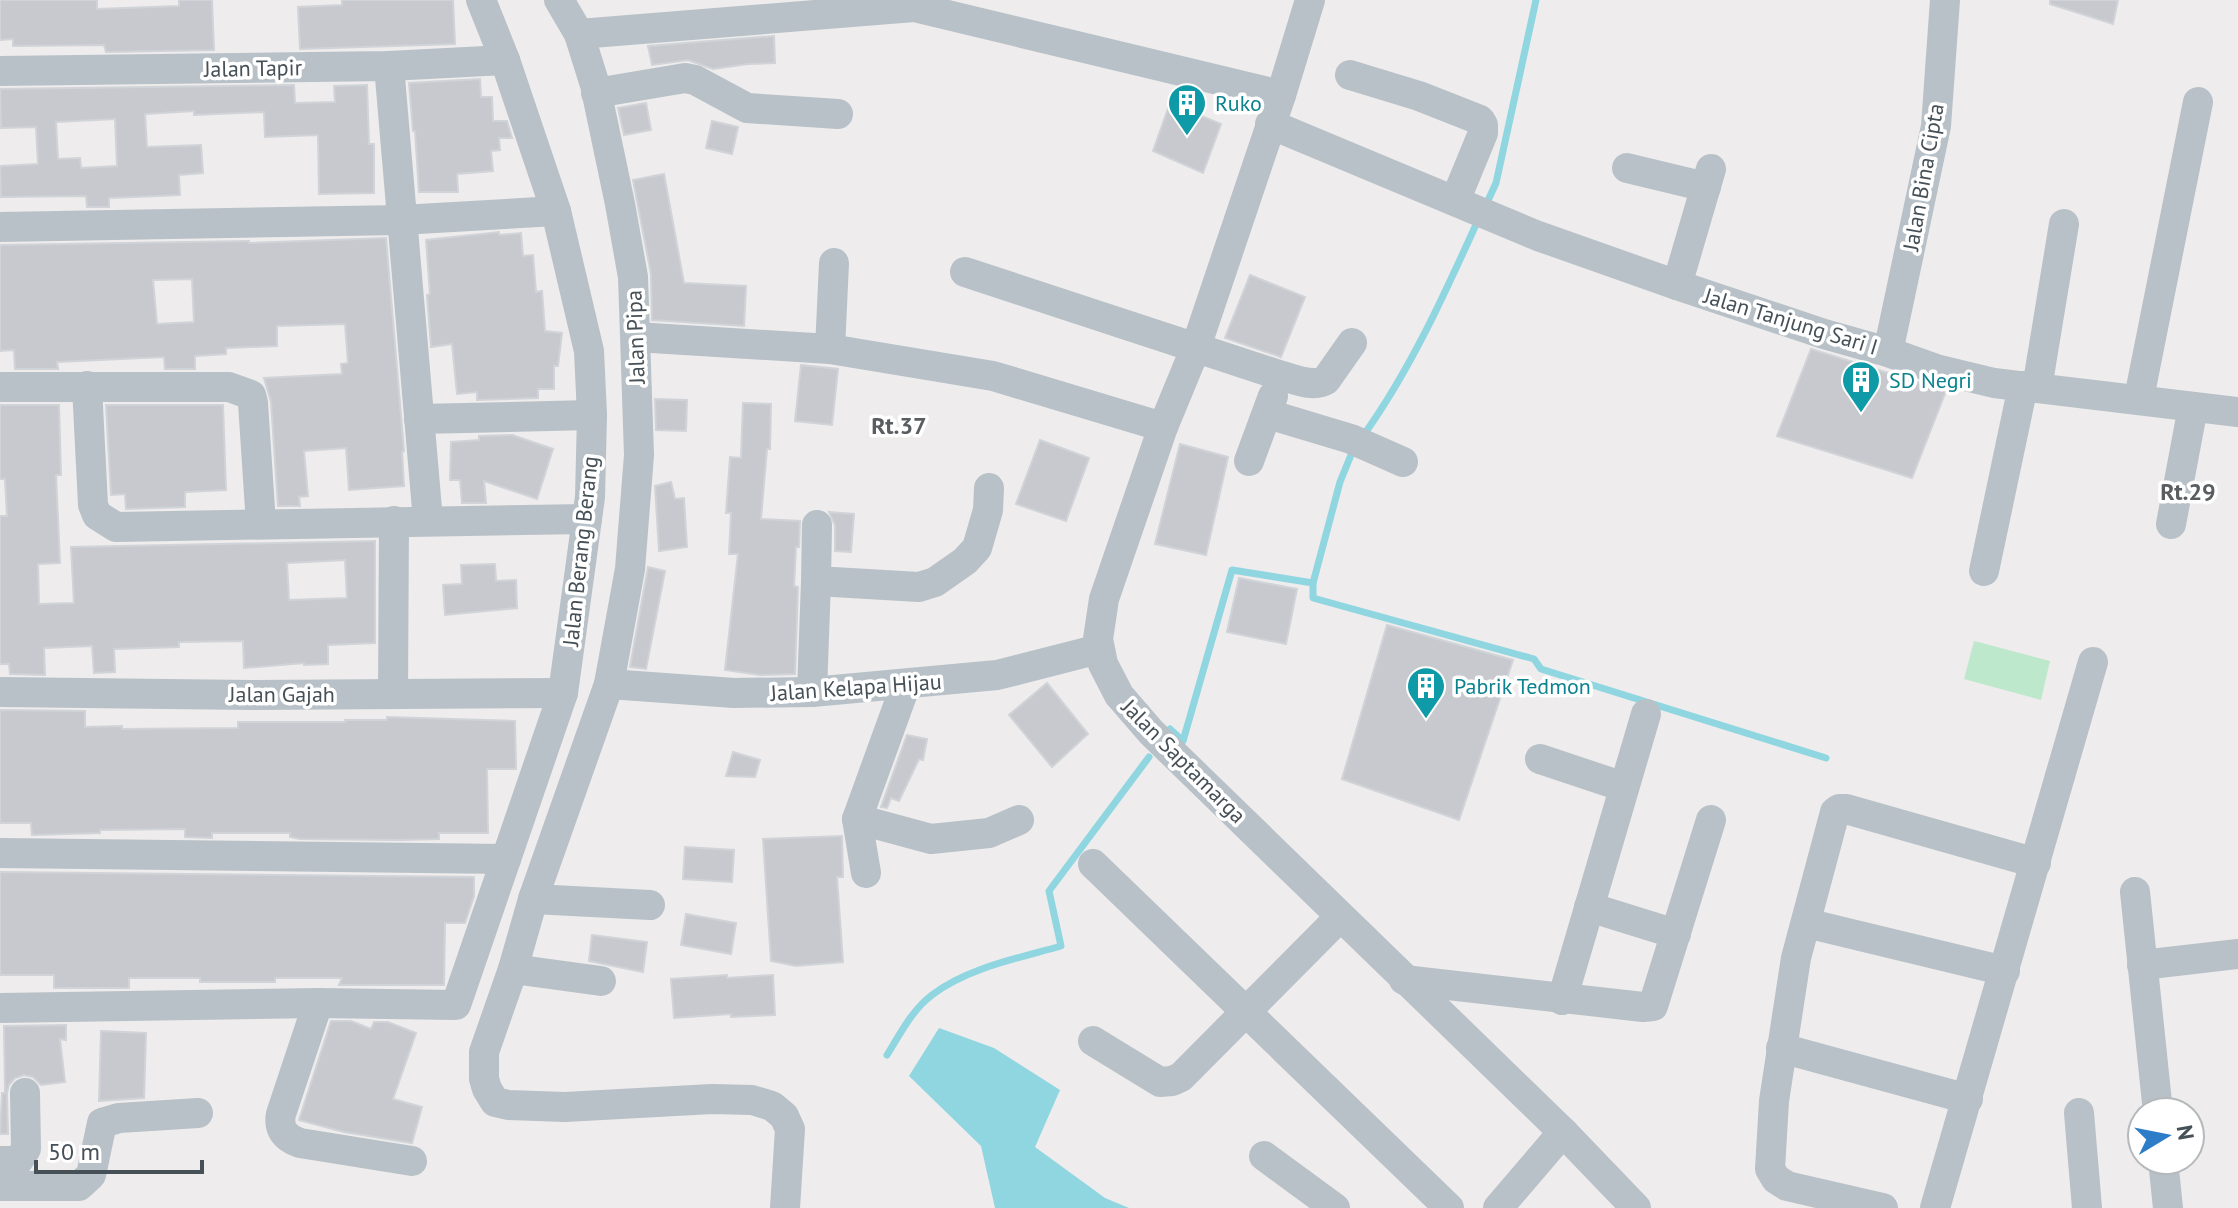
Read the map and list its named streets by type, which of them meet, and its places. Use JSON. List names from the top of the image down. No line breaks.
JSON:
{"streets":{"street":["Jalan Tapir","Jalan Bina Cipta","Jalan Tanjung Sari I","Jalan Pipa","Jalan Berang Berang","Jalan Kelapa Hijau","Jalan Gajah","Jalan Saptamarga"]},"crossings":[["Jalan Tapir","Jalan Berang Berang"],["Jalan Bina Cipta","Jalan Tanjung Sari I"],["Jalan Tanjung Sari I","Jalan Saptamarga"],["Jalan Pipa","Jalan Kelapa Hijau"],["Jalan Berang Berang","Jalan Gajah"],["Jalan Kelapa Hijau","Jalan Saptamarga"]],"districts":["Rt.37","Rt.29"],"places":{"building":["Ruko","SD Negri","Pabrik Tedmon"]},"scale_bar":"50 m","north":"right"}
